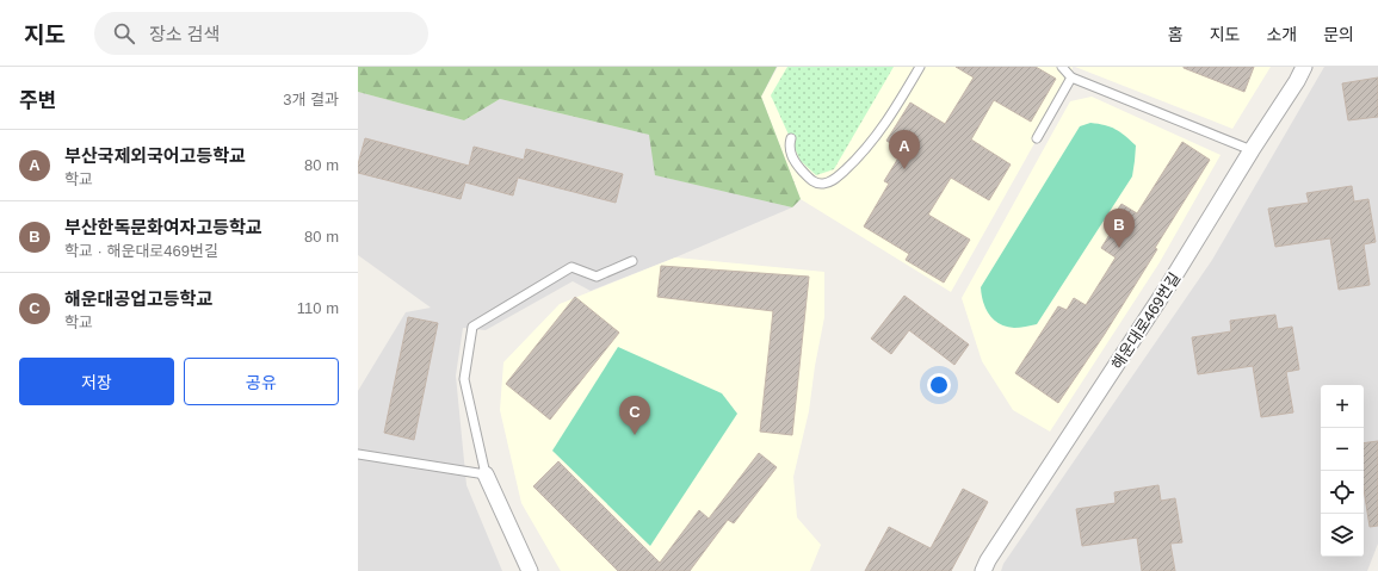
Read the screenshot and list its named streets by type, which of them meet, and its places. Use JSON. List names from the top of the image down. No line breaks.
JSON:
{"streets":{"street":["해운대로469번길"]},"page":{"header":"지도","search":"장소 검색","nav":["홈","지도","소개","문의"],"heading":["주변","3개 결과"],"list":[{"mark":"A","name":"부산국제외국어고등학교","note":"학교","value":"80 m"},{"mark":"B","name":"부산한독문화여자고등학교","note":"학교 · 해운대로469번길","value":"80 m"},{"mark":"C","name":"해운대공업고등학교","note":"학교","value":"110 m"}],"pins":["A","B","C"],"buttons":["저장","공유"],"map_buttons":["+","−"]}}
